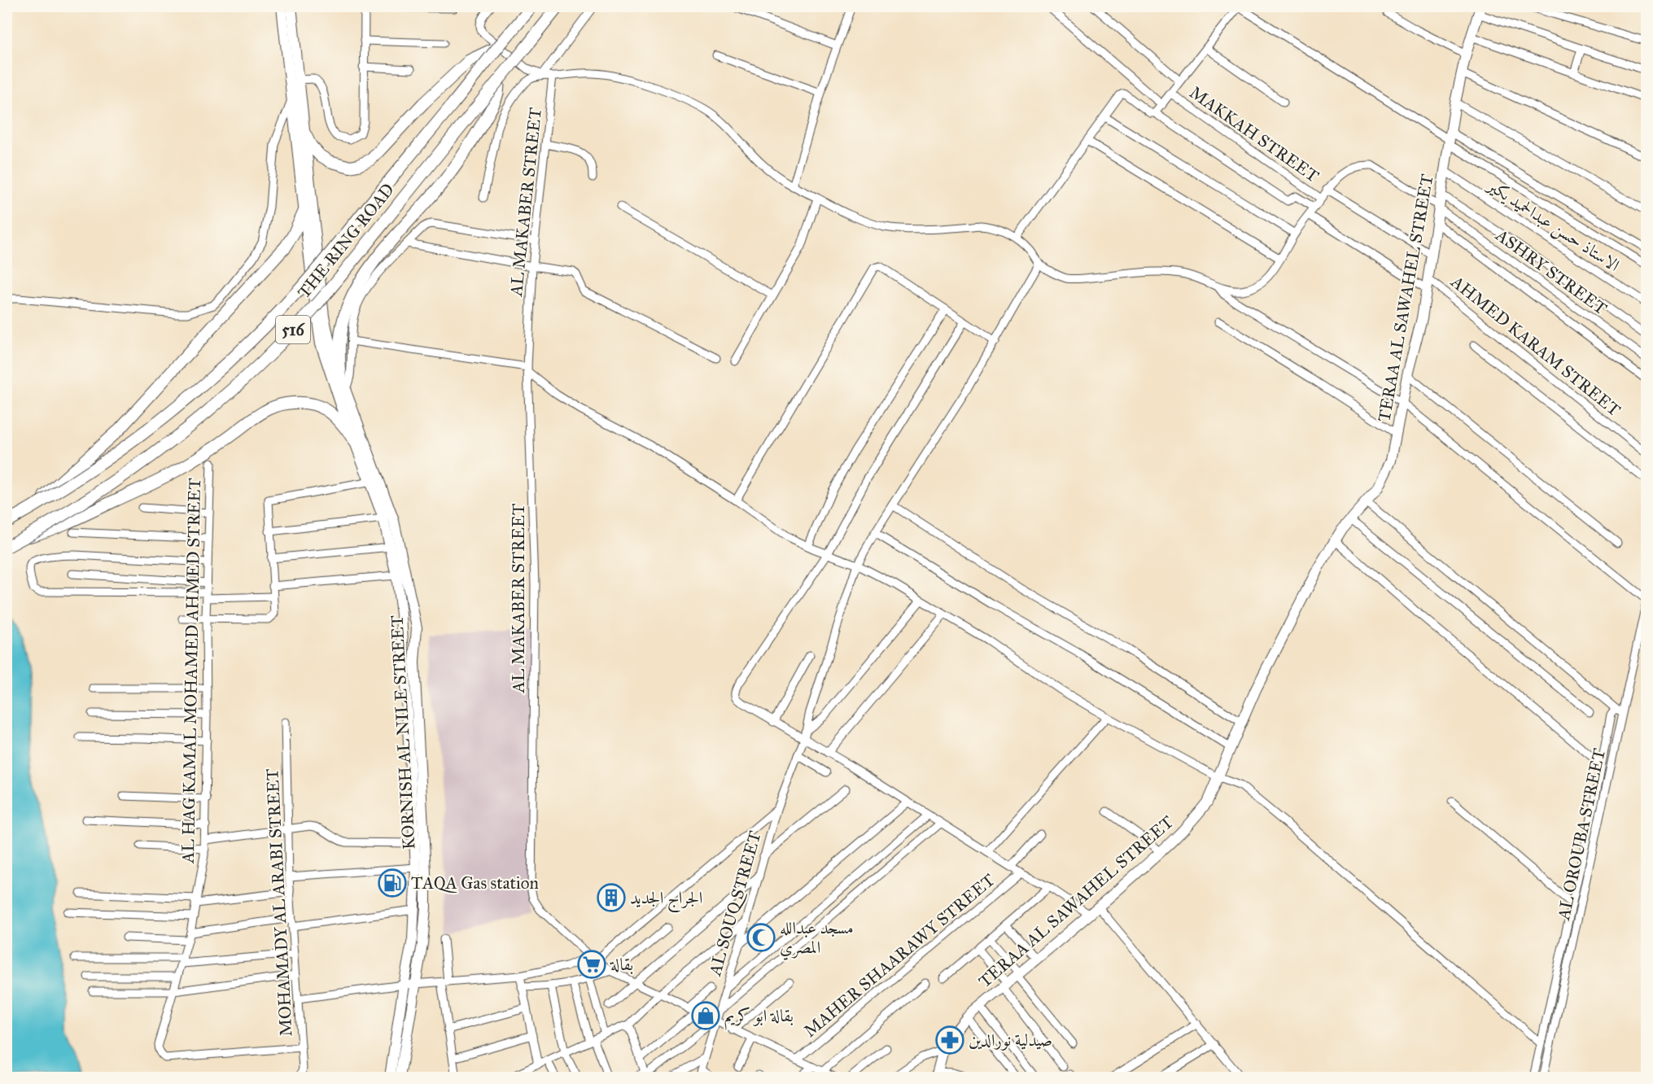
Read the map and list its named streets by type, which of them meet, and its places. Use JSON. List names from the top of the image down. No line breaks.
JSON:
{"streets":{"highway":["THE RING ROAD","516"],"main road":["TERAA AL SAWAHEL STREET","KORNISH AL NILE STREET"],"street":["MAKKAH STREET","AL MAKABER STREET","الاستاذ حسن عبدالحميد يكير","ASHRY STREET","AHMED KARAM STREET","AL HAG KAMAL MOHAMED AHMED STREET","AL OROUBA STREET","MOHAMADY AL ARABI STREET","AL SOUQ STREET","MAHER SHAARAWY STREET"]},"crossings":[["MAKKAH STREET","ASHRY STREET"],["AL MAKABER STREET","AL SOUQ STREET"],["AL MAKABER STREET","MAHER SHAARAWY STREET"],["الاستاذ حسن عبدالحميد يكير","TERAA AL SAWAHEL STREET"],["ASHRY STREET","TERAA AL SAWAHEL STREET"],["ASHRY STREET","AHMED KARAM STREET"],["TERAA AL SAWAHEL STREET","AHMED KARAM STREET"],["AL HAG KAMAL MOHAMED AHMED STREET","MOHAMADY AL ARABI STREET"]],"places":{"fuel station":["TAQA Gas station"],"building":["الجراج الجديد"],"mosque":["مسجد عبدالله المصري"],"supermarket":["بقالة"],"shop":["بقالة ابو كريم"],"pharmacy":["صيدلية نورالدين"]}}
